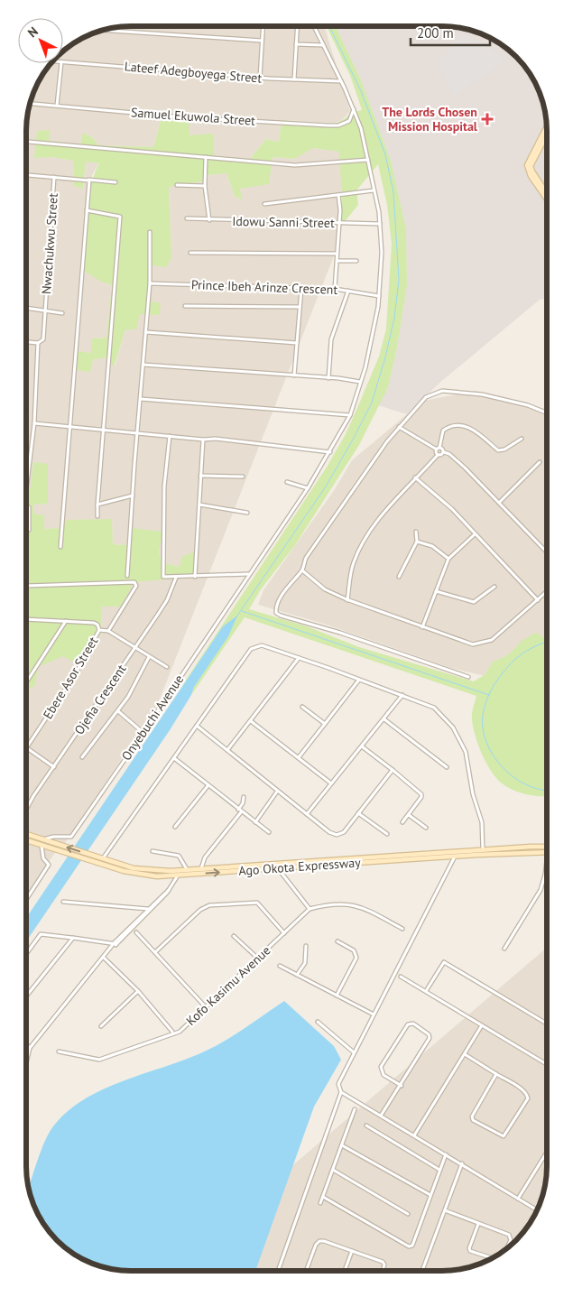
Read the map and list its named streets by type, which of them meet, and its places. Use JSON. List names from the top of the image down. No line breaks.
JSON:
{"streets":{"main road":["Ago Okota Expressway"],"street":["Lateef Adegboyega Street","Samuel Ekuwola Street","Idowu Sanni Street","Nwachukwu Street","Prince Ibeh Arinze Crescent","Ebere Asor Street","Ojefia Crescent","Onyebuchi Avenue","Kofo Kasimu Avenue"]},"crossings":[["Lateef Adegboyega Street","Onyebuchi Avenue"],["Samuel Ekuwola Street","Onyebuchi Avenue"],["Idowu Sanni Street","Onyebuchi Avenue"],["Prince Ibeh Arinze Crescent","Onyebuchi Avenue"],["Onyebuchi Avenue","Ago Okota Expressway"]],"places":{"health":["The Lords Chosen Mission Hospital"]},"scale_bar":"200 m","north":"top left"}
